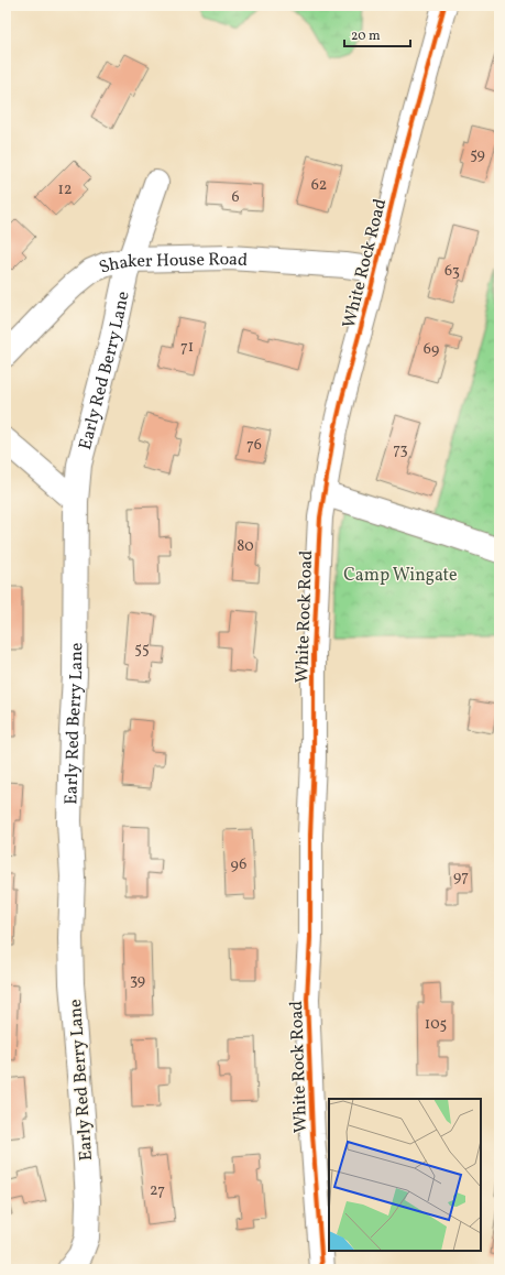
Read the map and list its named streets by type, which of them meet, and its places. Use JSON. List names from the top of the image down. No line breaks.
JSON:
{"streets":{"street":["White Rock Road","Shaker House Road","Early Red Berry Lane"]},"crossings":[["White Rock Road","Shaker House Road"],["Shaker House Road","Early Red Berry Lane"]],"parks":["Camp Wingate"],"house_numbers":["59","62","12","6","63","71","69","76","73","80","55","96","97","39","105","27"],"scale_bar":"20 m"}
